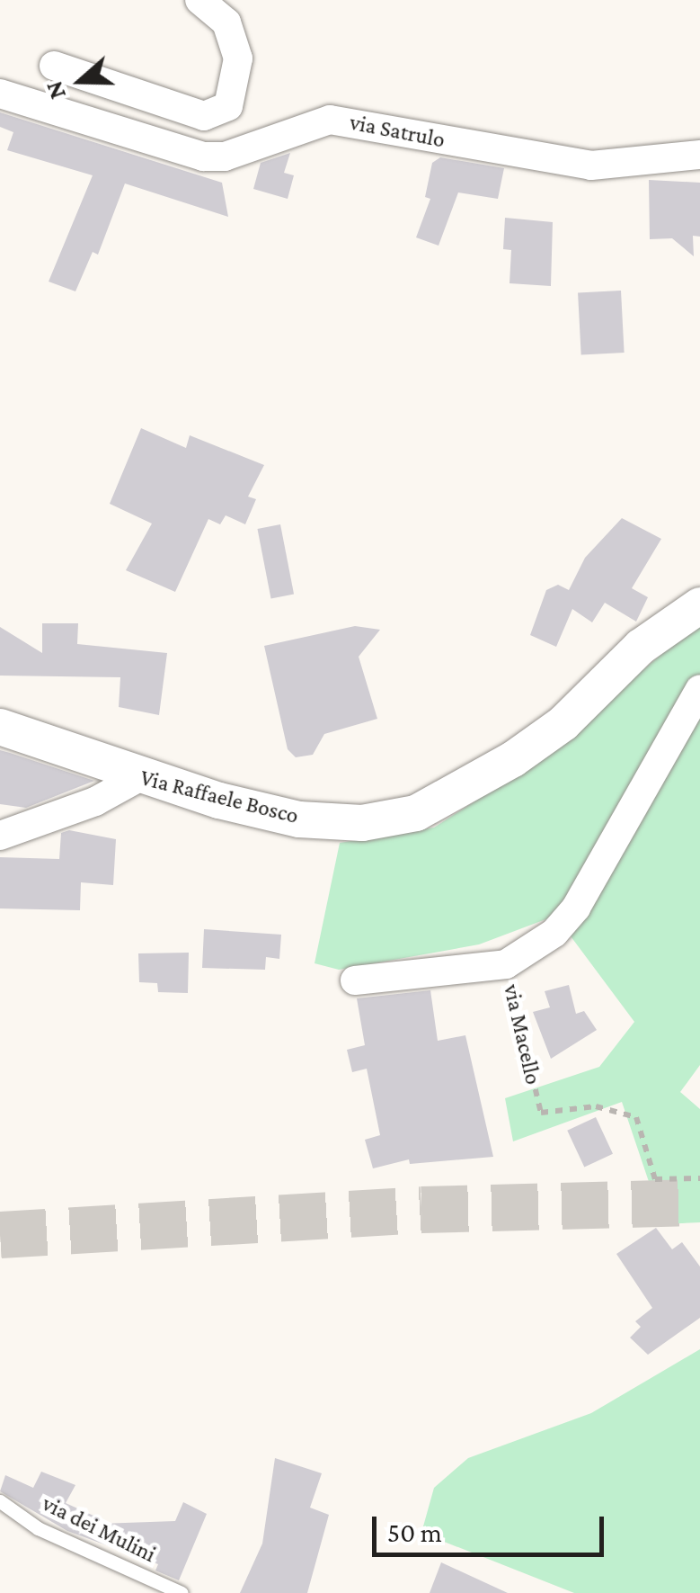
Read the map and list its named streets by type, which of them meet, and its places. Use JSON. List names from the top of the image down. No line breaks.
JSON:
{"streets":{"street":["via Satrulo","Via Raffaele Bosco","via Macello"],"lane":["via dei Mulini"]},"scale_bar":"50 m","north":"left"}
